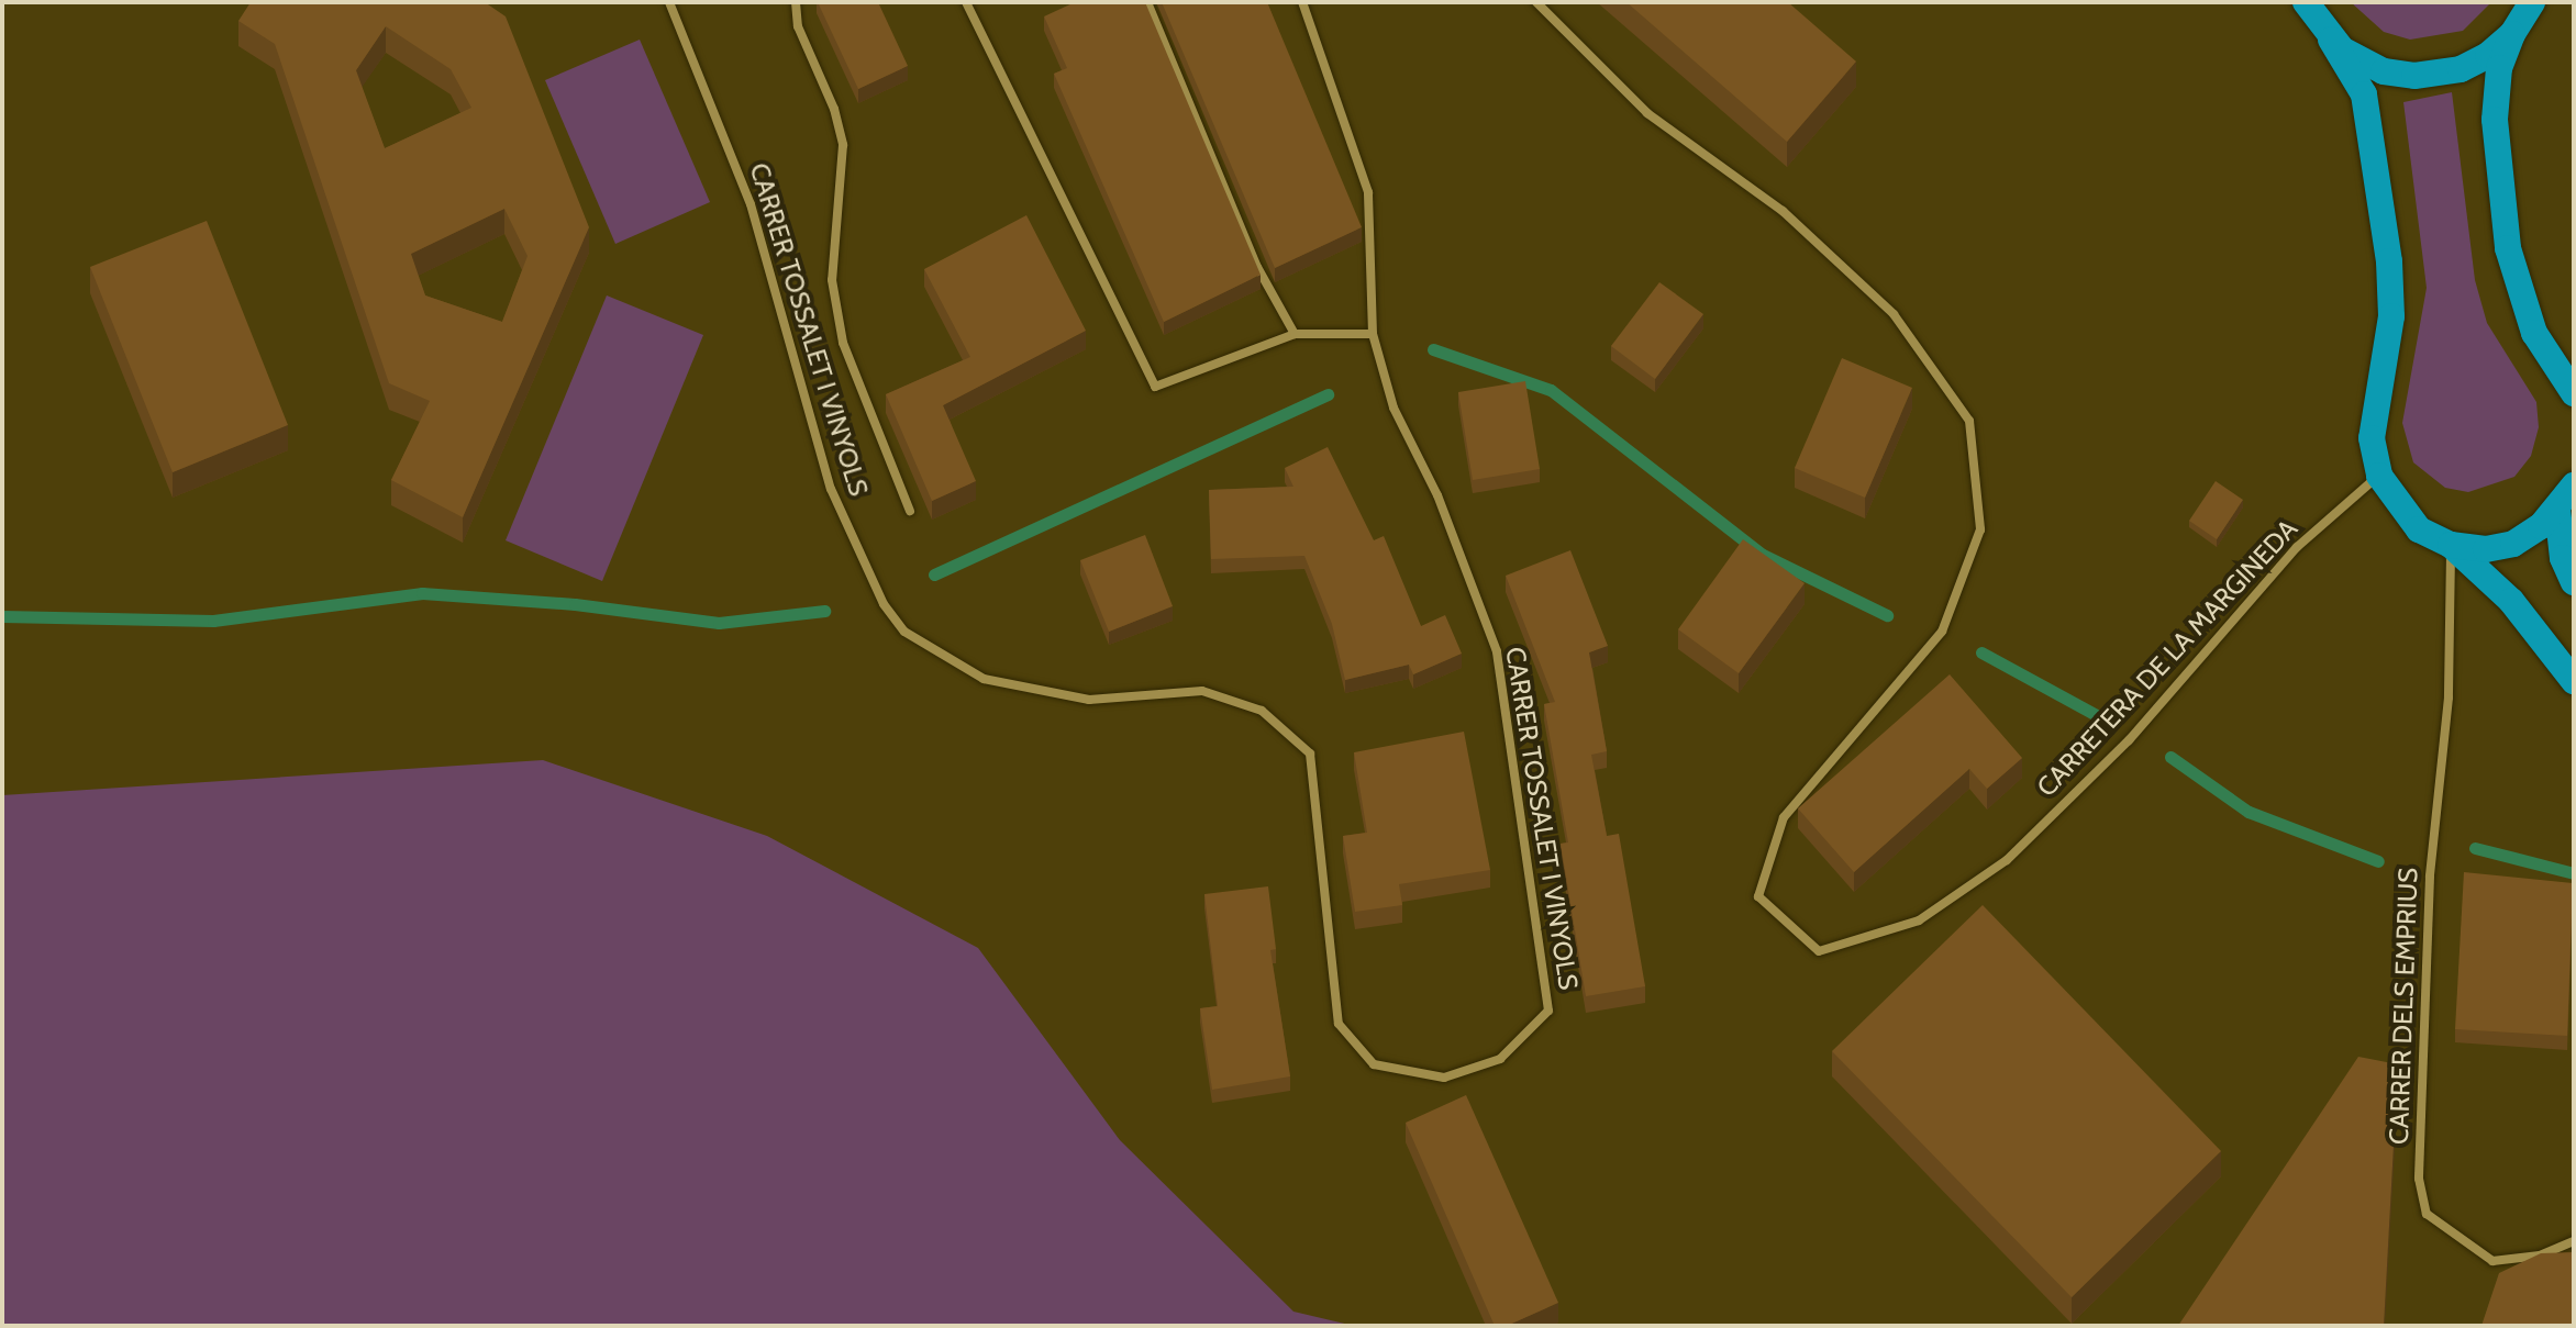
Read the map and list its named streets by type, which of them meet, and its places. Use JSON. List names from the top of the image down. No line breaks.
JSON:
{"streets":{"street":["CARRER TOSSALET I VINYOLS","CARRETERA DE LA MARGINEDA","CARRER DELS EMPRIUS"]}}
